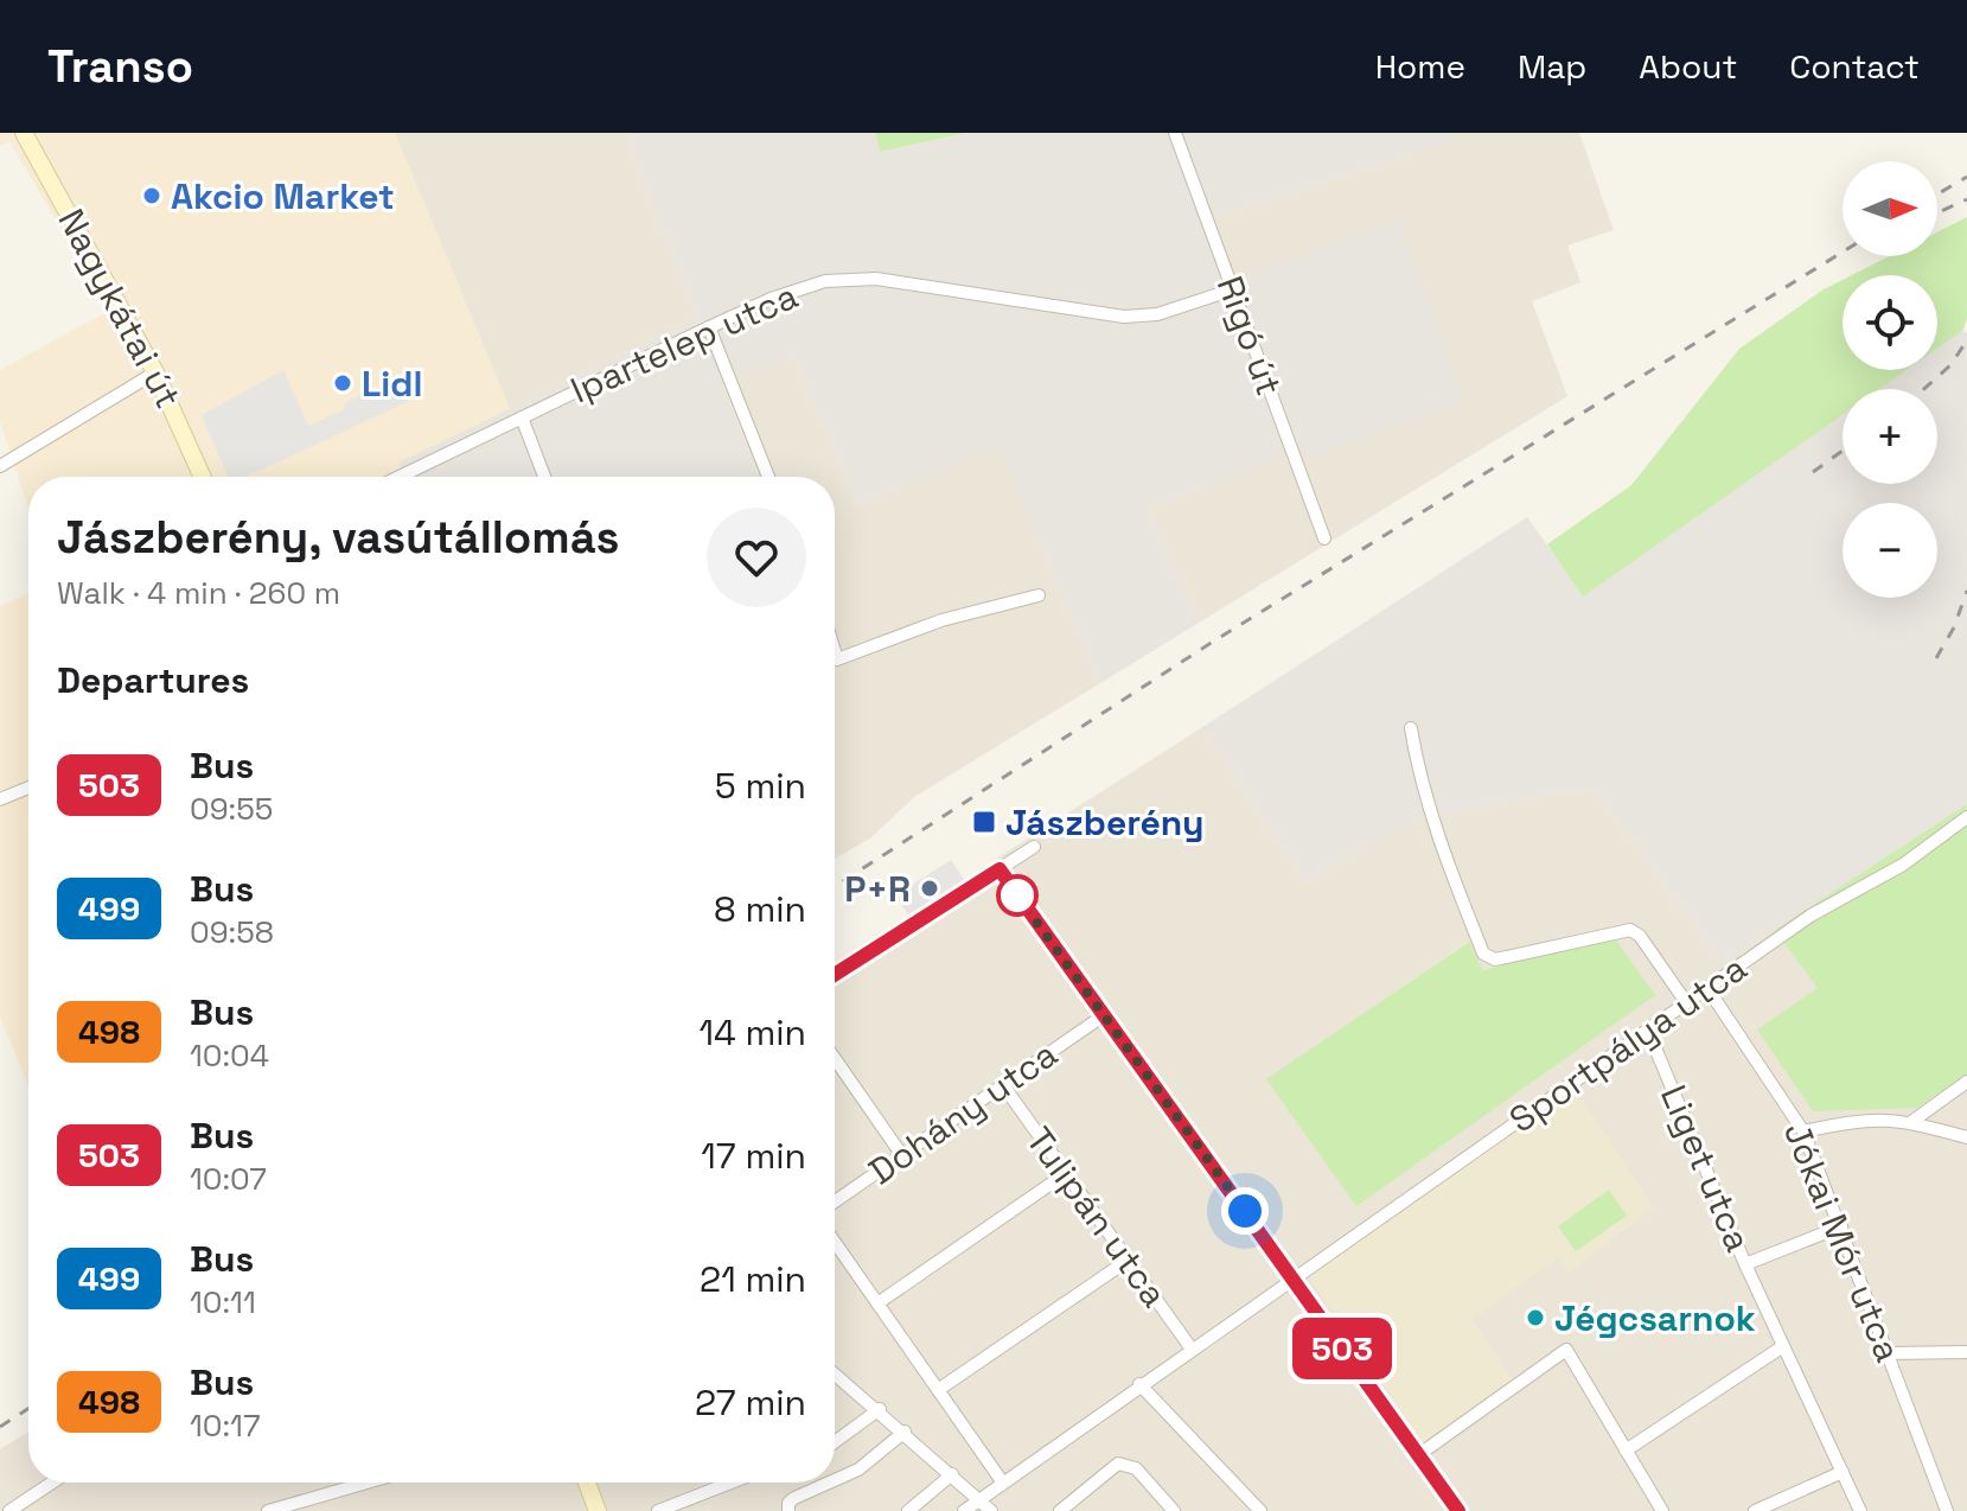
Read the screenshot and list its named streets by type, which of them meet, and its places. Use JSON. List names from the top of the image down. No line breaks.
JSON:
{"streets":{"street":["Nagykátai út","Rigó út","Ipartelep utca","Sportpálya utca","Dohány utca","Liget utca","Tulipán utca","Jókai Mór utca"]},"crossings":[["Rigó út","Ipartelep utca"],["Sportpálya utca","Liget utca"],["Sportpálya utca","Tulipán utca"],["Sportpálya utca","Jókai Mór utca"],["Dohány utca","Tulipán utca"]],"places":{"other":["Akcio Market","Lidl","P+R","Jégcsarnok"],"transit":["Jászberény"]},"lines":["bus line 503"],"north":"right","page":{"header":"Transo","nav":["Home","Map","About","Contact"],"on_map":"503","map_buttons":["+","−"],"heading":[["Jászberény, vasútállomás","Walk · 4 min · 260 m"],"Departures"],"list":[{"mark":"503","name":"Bus","note":"09:55","value":"5 min"},{"mark":"499","name":"Bus","note":"09:58","value":"8 min"},{"mark":"498","name":"Bus","note":"10:04","value":"14 min"},{"mark":"503","name":"Bus","note":"10:07","value":"17 min"},{"mark":"499","name":"Bus","note":"10:11","value":"21 min"},{"mark":"498","name":"Bus","note":"10:17","value":"27 min"}]}}
